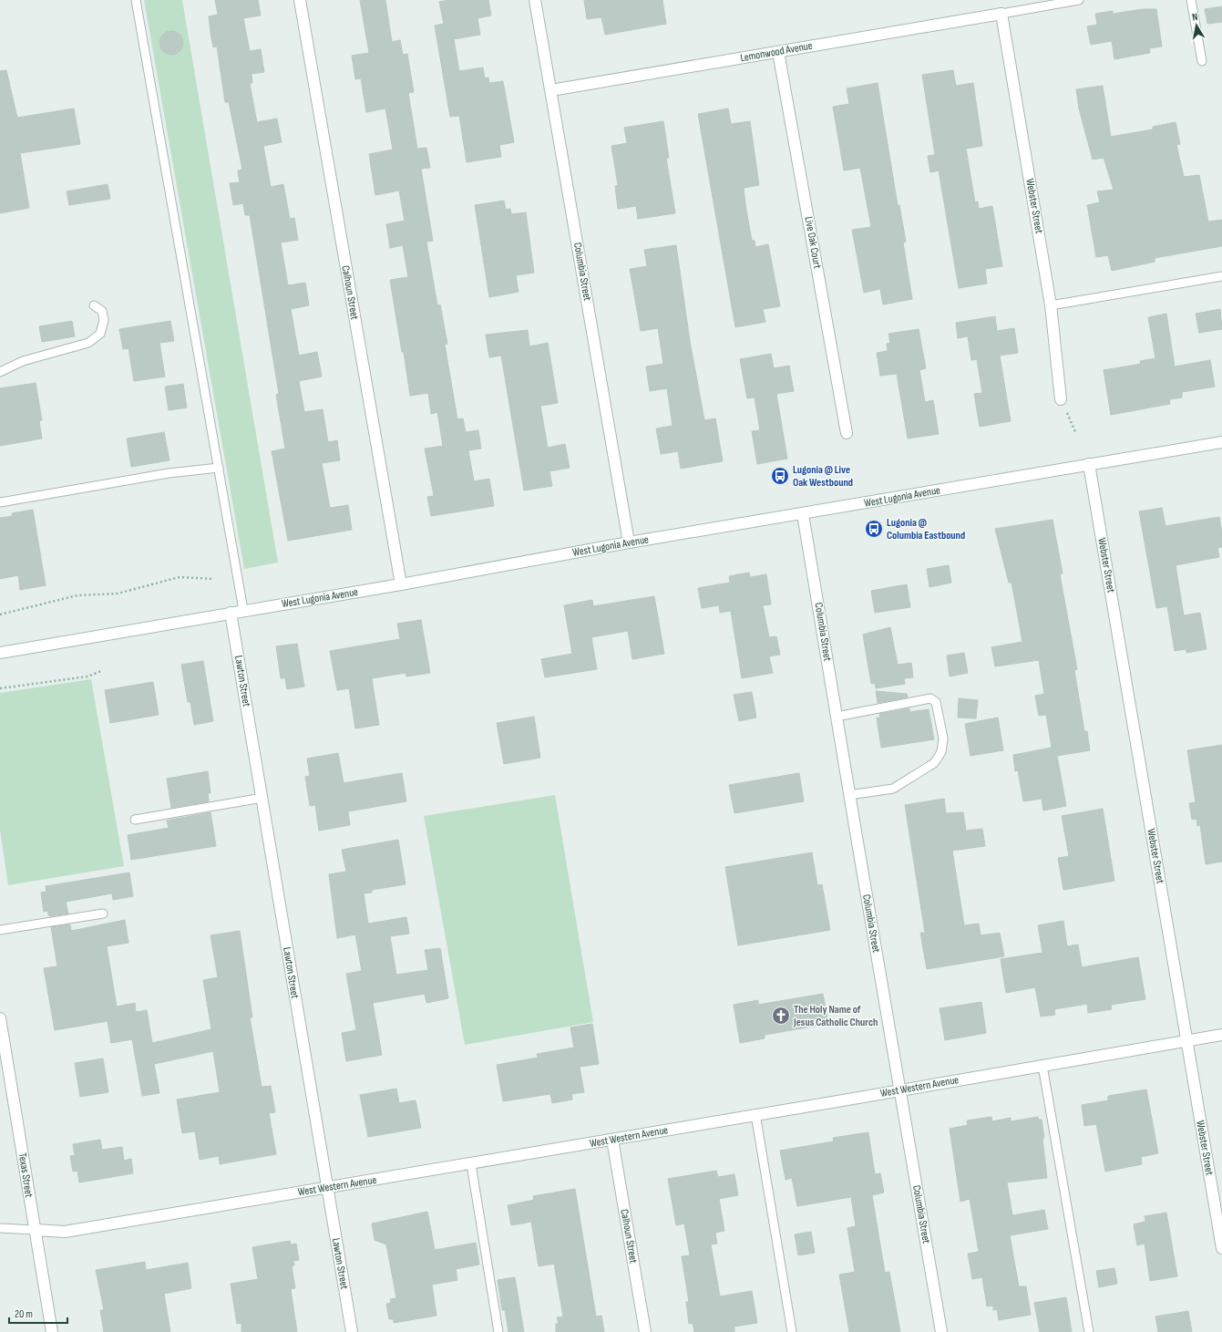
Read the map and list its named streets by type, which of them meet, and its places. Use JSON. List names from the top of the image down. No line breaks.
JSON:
{"streets":{"street":["Lemonwood Avenue","Webster Street","Live Oak Court","Columbia Street","Calhoun Street","West Lugonia Avenue","Lawton Street","West Western Avenue","Texas Street"]},"crossings":[["Lemonwood Avenue","Webster Street"],["Lemonwood Avenue","Live Oak Court"],["Lemonwood Avenue","Columbia Street"],["Webster Street","West Lugonia Avenue"],["Webster Street","West Western Avenue"],["Columbia Street","West Lugonia Avenue"],["Columbia Street","West Western Avenue"],["Calhoun Street","West Lugonia Avenue"],["Calhoun Street","West Western Avenue"],["West Lugonia Avenue","Lawton Street"],["Lawton Street","West Western Avenue"],["West Western Avenue","Texas Street"]],"places":{"bus stop":["Lugonia @ Live Oak Westbound","Lugonia @ Columbia Eastbound"],"church":["The Holy Name of Jesus Catholic Church"]},"scale_bar":"20 m","north":"top"}
